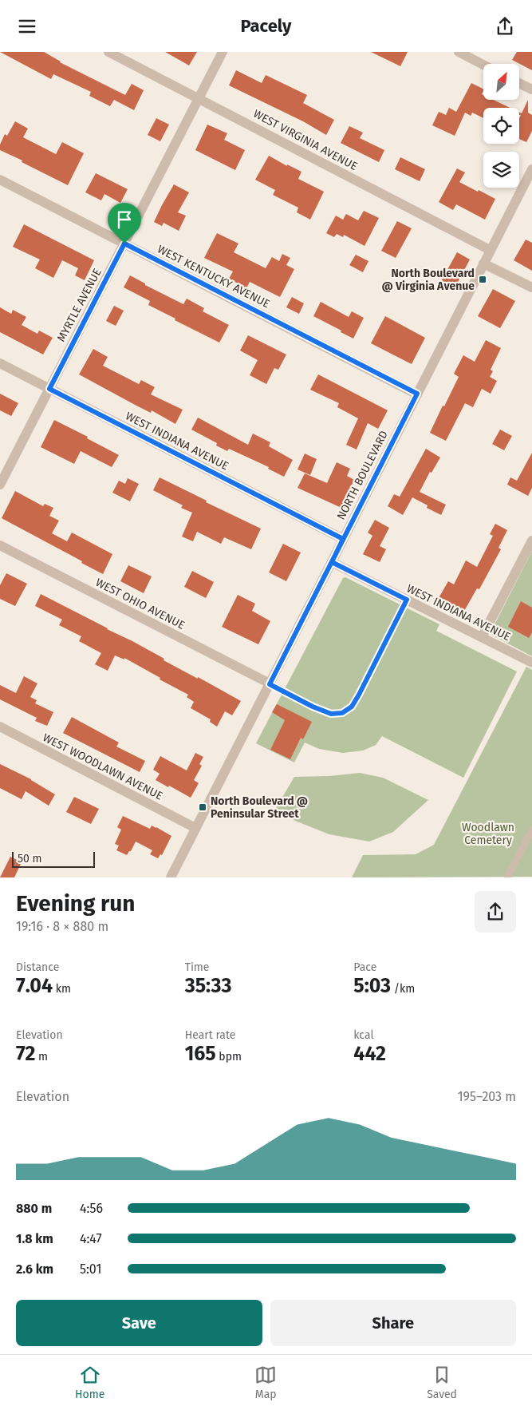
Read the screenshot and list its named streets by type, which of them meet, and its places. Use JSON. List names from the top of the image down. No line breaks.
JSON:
{"streets":{"street":["WEST VIRGINIA AVENUE","WEST KENTUCKY AVENUE","MYRTLE AVENUE","WEST INDIANA AVENUE","NORTH BOULEVARD","WEST OHIO AVENUE","WEST WOODLAWN AVENUE"]},"crossings":[["WEST VIRGINIA AVENUE","MYRTLE AVENUE"],["WEST VIRGINIA AVENUE","NORTH BOULEVARD"],["WEST KENTUCKY AVENUE","MYRTLE AVENUE"],["WEST KENTUCKY AVENUE","NORTH BOULEVARD"],["MYRTLE AVENUE","WEST INDIANA AVENUE"],["WEST INDIANA AVENUE","NORTH BOULEVARD"],["NORTH BOULEVARD","WEST OHIO AVENUE"],["NORTH BOULEVARD","WEST WOODLAWN AVENUE"]],"parks":["Woodlawn Cemetery"],"places":{"transit":["North Boulevard @ Virginia Avenue","North Boulevard @ Peninsular Street"]},"scale_bar":"50 m","north":"top right","page":{"header":"Pacely","scale":"50 m","heading":["Evening run","19:16 · 8 × 880 m"],"stats":[["Distance","7.04 km"],["Time","35:33"],["Pace","5:03 /km"],["Elevation","72 m"],["Heart rate","165 bpm"],["kcal","442"]],"chart":["Elevation","195–203 m"],"list":[{"name":"880 m","note":"4:56"},{"name":"1.8 km","note":"4:47"},{"name":"2.6 km","note":"5:01"}],"buttons":["Save","Share"],"tabs":["Home","Map","Saved"]}}
